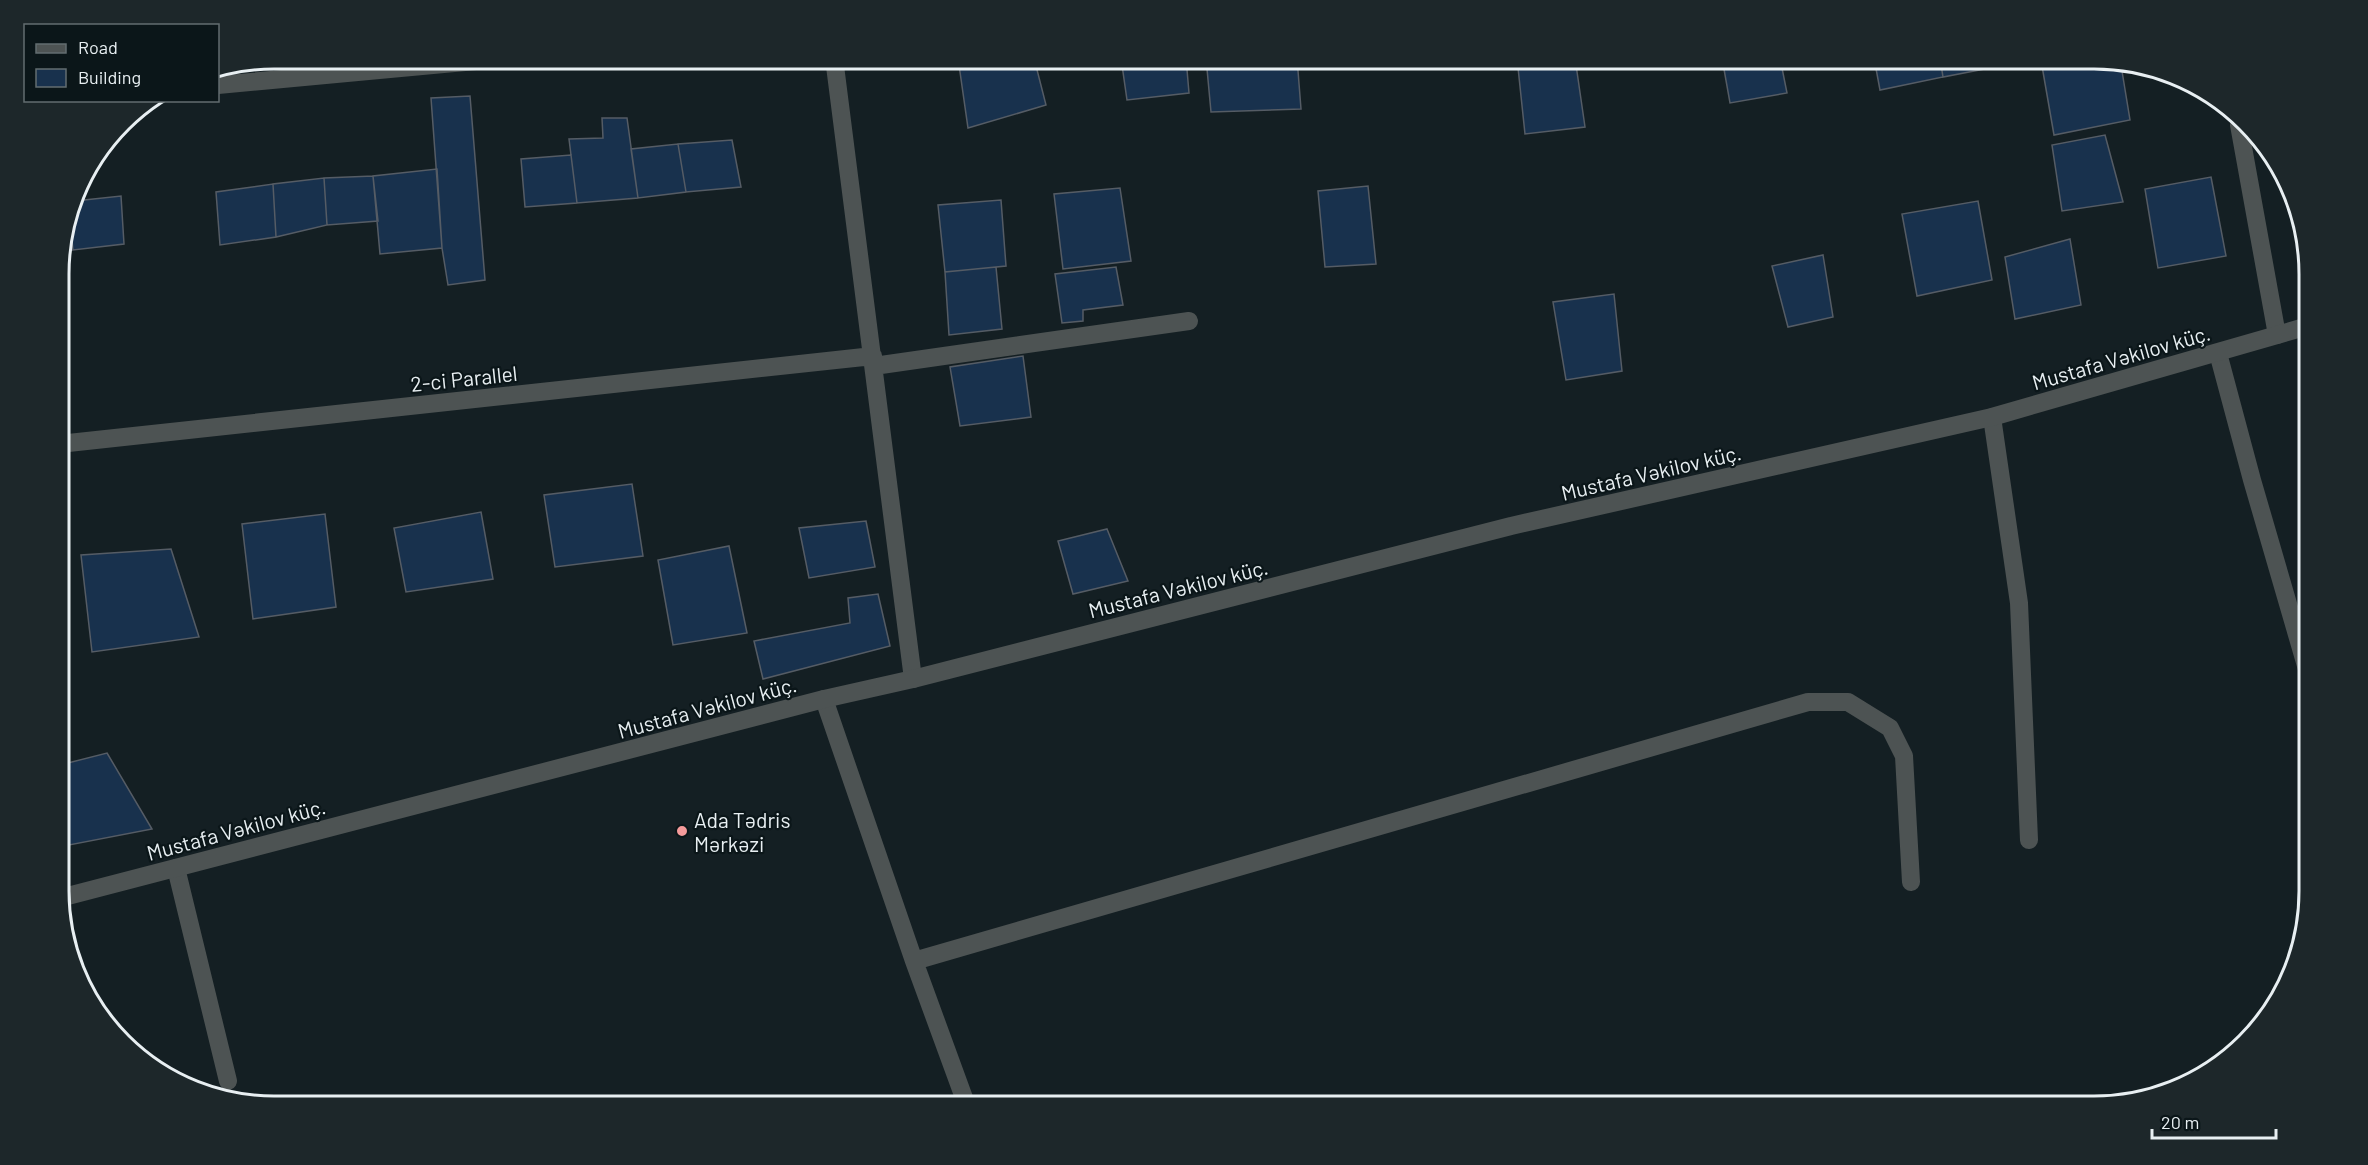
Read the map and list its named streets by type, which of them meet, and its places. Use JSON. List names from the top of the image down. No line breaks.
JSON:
{"streets":{"street":["Mustafa Vəkilov küç.","2-ci Parallel"]},"places":["Ada Tədris Mərkəzi"],"legend":["Road","Building"],"scale_bar":"20 m"}
